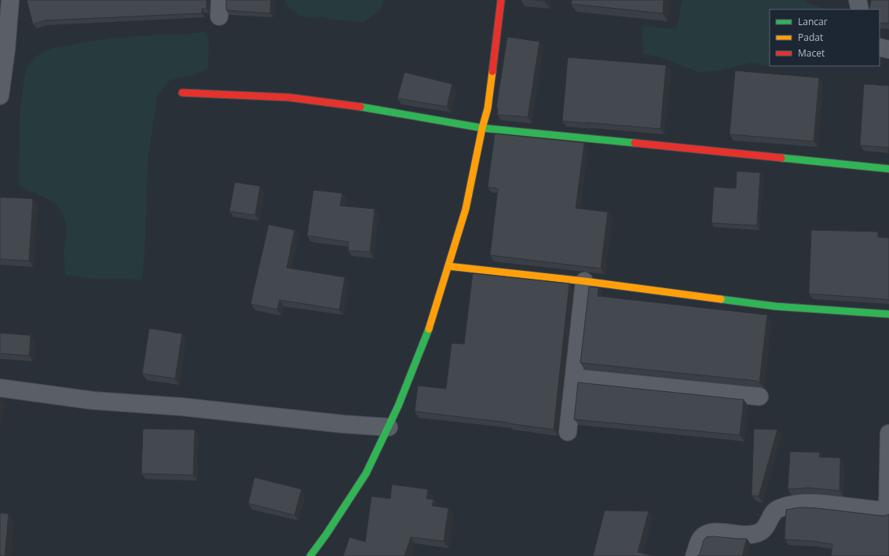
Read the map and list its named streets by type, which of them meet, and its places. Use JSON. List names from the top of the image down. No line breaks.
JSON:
{"legend":["Lancar","Padat","Macet"]}
